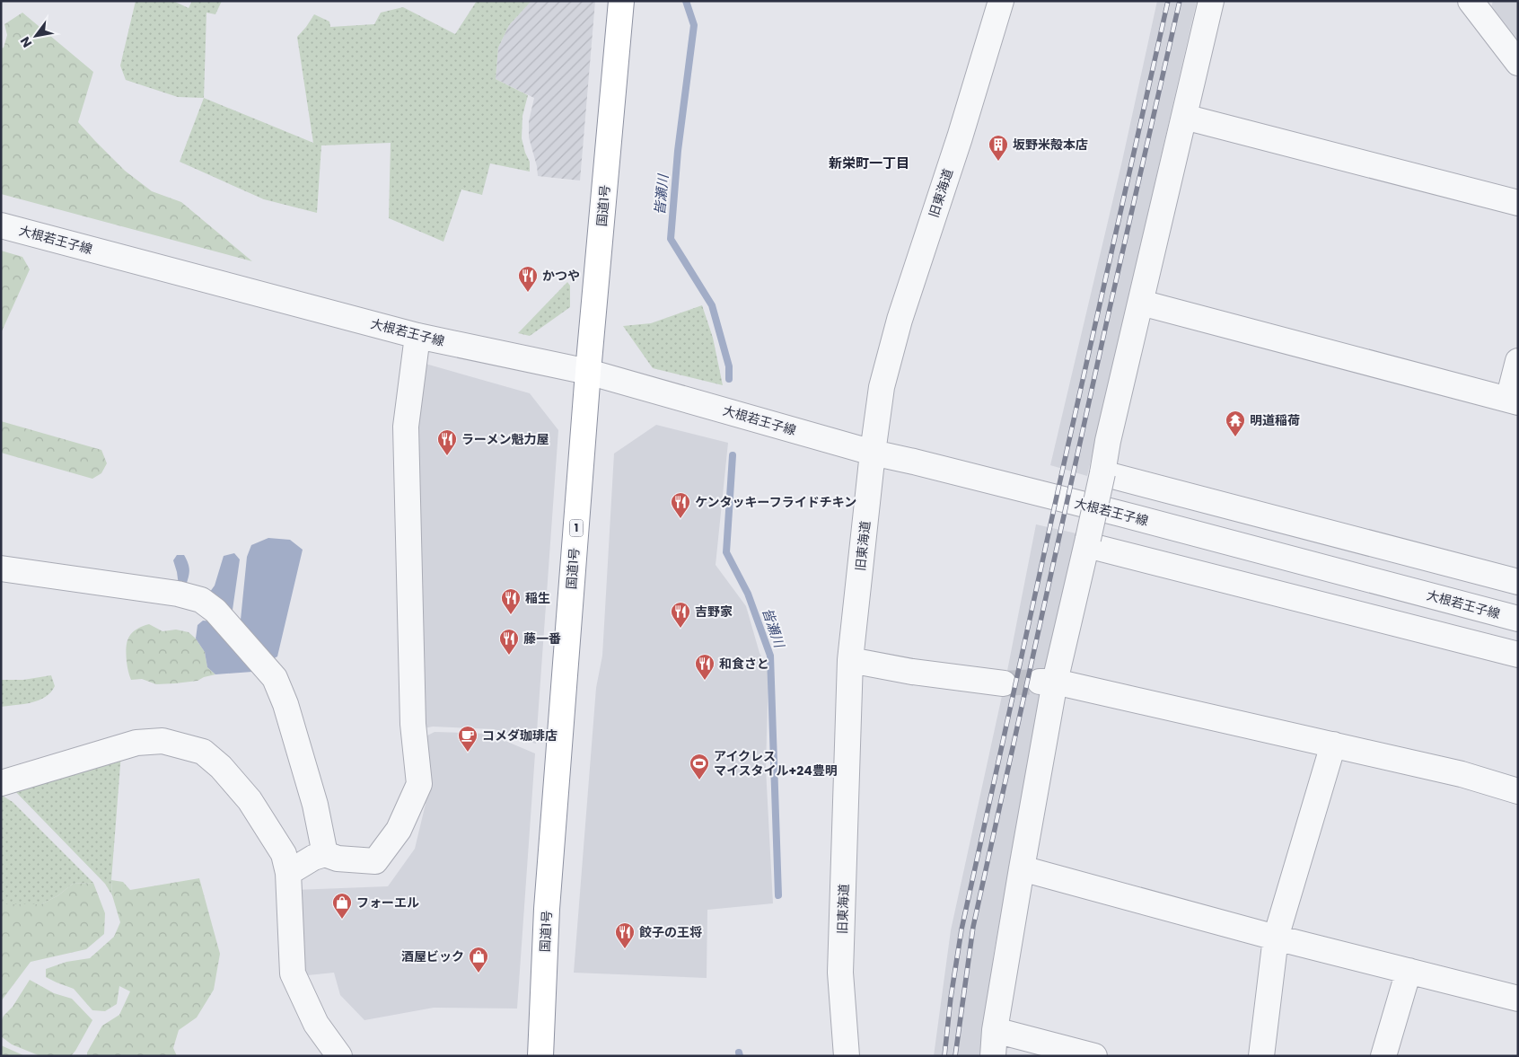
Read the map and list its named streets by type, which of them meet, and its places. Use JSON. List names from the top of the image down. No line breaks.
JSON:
{"streets":{"highway":["国道1号","1"],"street":["旧東海道","大根若王子線"]},"crossings":[["旧東海道","大根若王子線"],["国道1号","大根若王子線"]],"districts":["新栄町一丁目"],"water":["皆瀬川"],"places":{"building":["坂野米殻本店"],"restaurant":["かつや","ラーメン魁力屋","ケンタッキーフライドチキン","稲生","吉野家","藤一番","和食さと","餃子の王将"],"temple":["明道稲荷"],"cafe":["コメダ珈琲店"],"sports":["アイクレス マイスタイル+24豊明"],"shop":["フォーエル","酒屋ビック"]},"north":"bottom left"}
